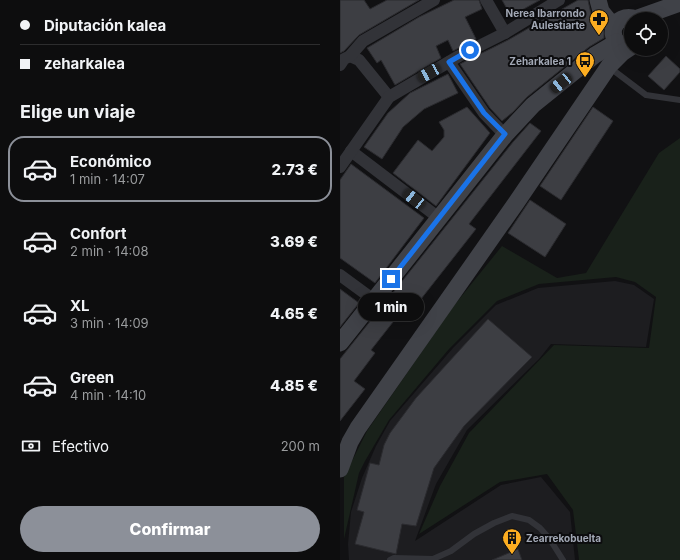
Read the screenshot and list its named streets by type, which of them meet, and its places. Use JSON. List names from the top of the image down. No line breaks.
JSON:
{"places":{"pharmacy":["Nerea Ibarrondo Aulestiarte"],"bus stop":["Zeharkalea 1"],"building":["Zearrekobuelta"]},"page":{"banner":["Diputación kalea","zeharkalea"],"heading":"Elige un viaje","list":[{"name":"Económico","note":"1 min · 14:07","value":"2.73 €"},{"name":"Confort","note":"2 min · 14:08","value":"3.69 €"},{"name":"XL","note":"3 min · 14:09","value":"4.65 €"},{"name":"Green","note":"4 min · 14:10","value":"4.85 €"}],"bubble":"1 min","pay":["Efectivo","200 m"],"buttons":"Confirmar"}}
